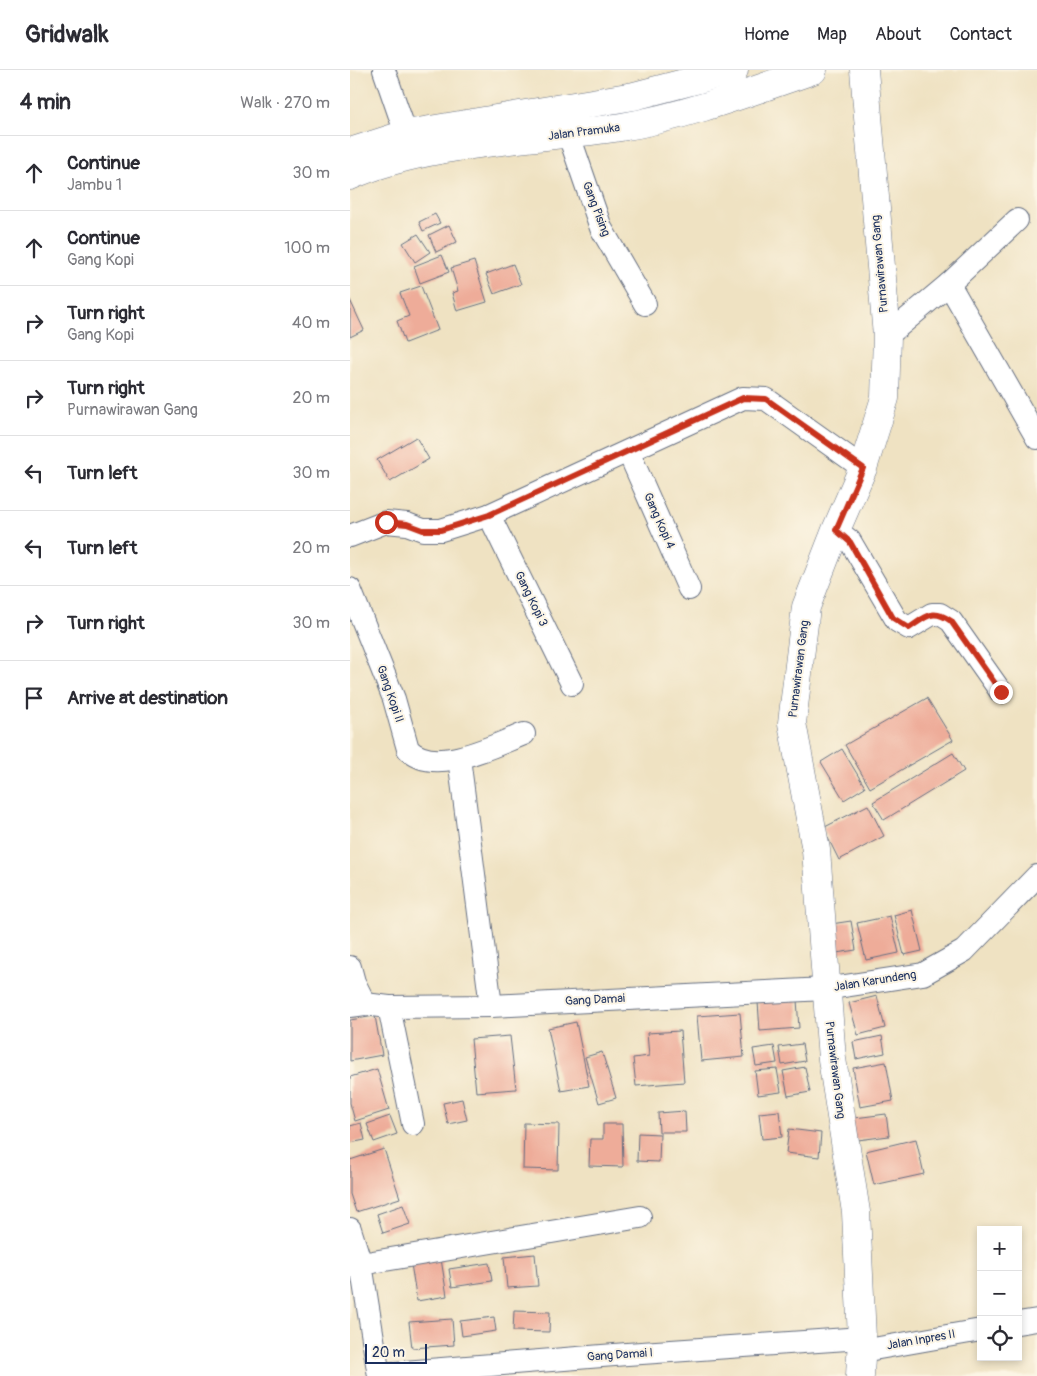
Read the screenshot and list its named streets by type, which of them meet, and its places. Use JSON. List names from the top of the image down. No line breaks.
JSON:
{"streets":{"street":["Jalan Pramuka","Gang Pising","Purnawirawan Gang","Gang Kopi 4","Gang Kopi 3","Gang Kopi II","Jalan Karundeng","Gang Damai","Jalan Inpres II","Gang Damai I"]},"crossings":[["Jalan Pramuka","Gang Pising"],["Purnawirawan Gang","Jalan Karundeng"],["Purnawirawan Gang","Gang Damai"],["Purnawirawan Gang","Jalan Inpres II"],["Purnawirawan Gang","Gang Damai I"],["Jalan Karundeng","Gang Damai"],["Jalan Inpres II","Gang Damai I"]],"scale_bar":"20 m","page":{"header":"Gridwalk","nav":["Home","Map","About","Contact"],"heading":["4 min","Walk · 270 m"],"list":[["Continue","Jambu 1","30 m"],["Continue","Gang Kopi","100 m"],["Turn right","Gang Kopi","40 m"],["Turn right","Purnawirawan Gang","20 m"],["Turn left","30 m"],["Turn left","20 m"],["Turn right","30 m"],"Arrive at destination"],"map_buttons":["+","−"],"scale":"20 m"}}
